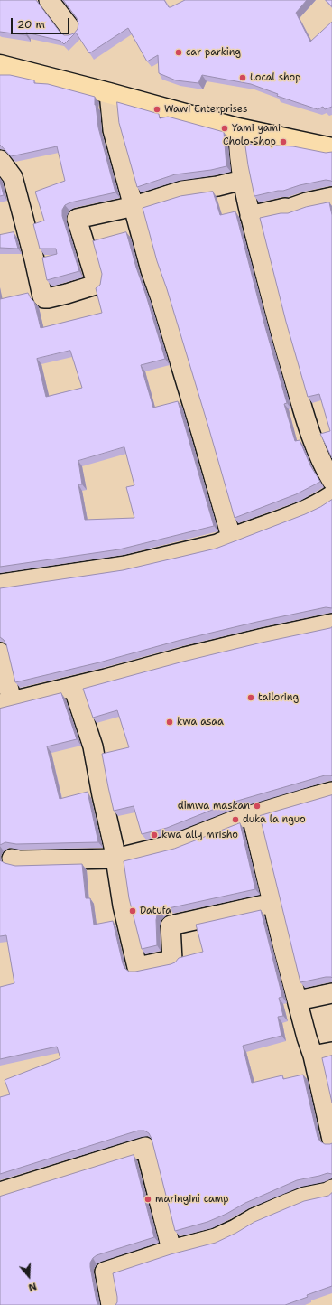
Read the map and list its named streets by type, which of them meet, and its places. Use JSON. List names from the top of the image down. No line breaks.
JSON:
{"places":["car parking","Local shop","Wawi Enterprises","Yami yami","Cholo Shop","tailoring","kwa asaa","dimwa maskan","duka la nguo","kwa ally mrisho","Datufa","maringini camp"],"scale_bar":"20 m","north":"bottom"}
